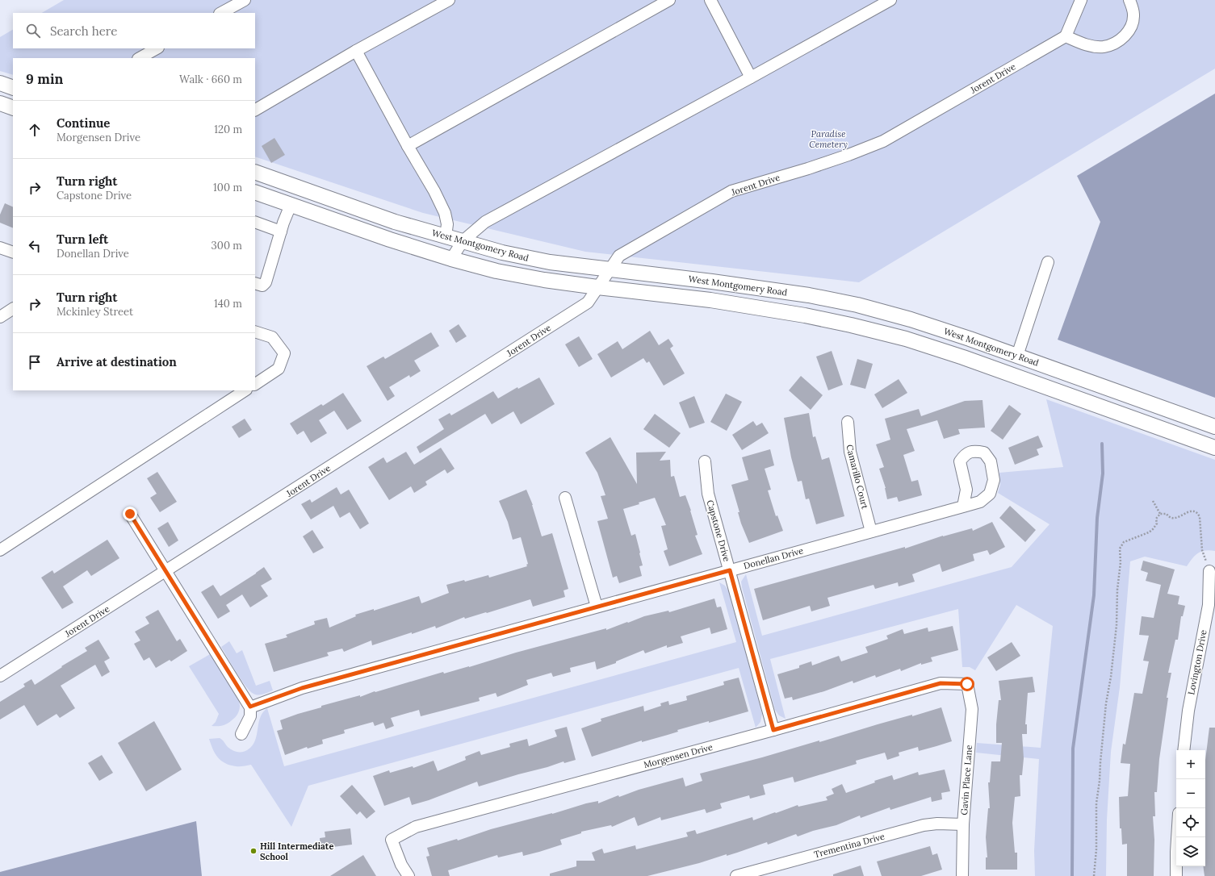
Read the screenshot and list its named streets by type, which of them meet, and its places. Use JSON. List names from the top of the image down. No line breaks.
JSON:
{"streets":{"main road":["West Montgomery Road"],"street":["Jorent Drive","Camarillo Court","Capstone Drive","Donellan Drive","Lovington Drive","Morgensen Drive","Gavin Place Lane","Trementina Drive"]},"crossings":[["Jorent Drive","West Montgomery Road"],["Camarillo Court","Donellan Drive"],["Capstone Drive","Donellan Drive"],["Capstone Drive","Morgensen Drive"],["Morgensen Drive","Gavin Place Lane"],["Gavin Place Lane","Trementina Drive"]],"parks":["Paradise Cemetery"],"places":["Hill Intermediate School"],"page":{"search":"Search here","heading":["9 min","Walk · 660 m"],"list":[["Continue","Morgensen Drive","120 m"],["Turn right","Capstone Drive","100 m"],["Turn left","Donellan Drive","300 m"],["Turn right","Mckinley Street","140 m"],"Arrive at destination"],"map_buttons":["+","−"]}}
